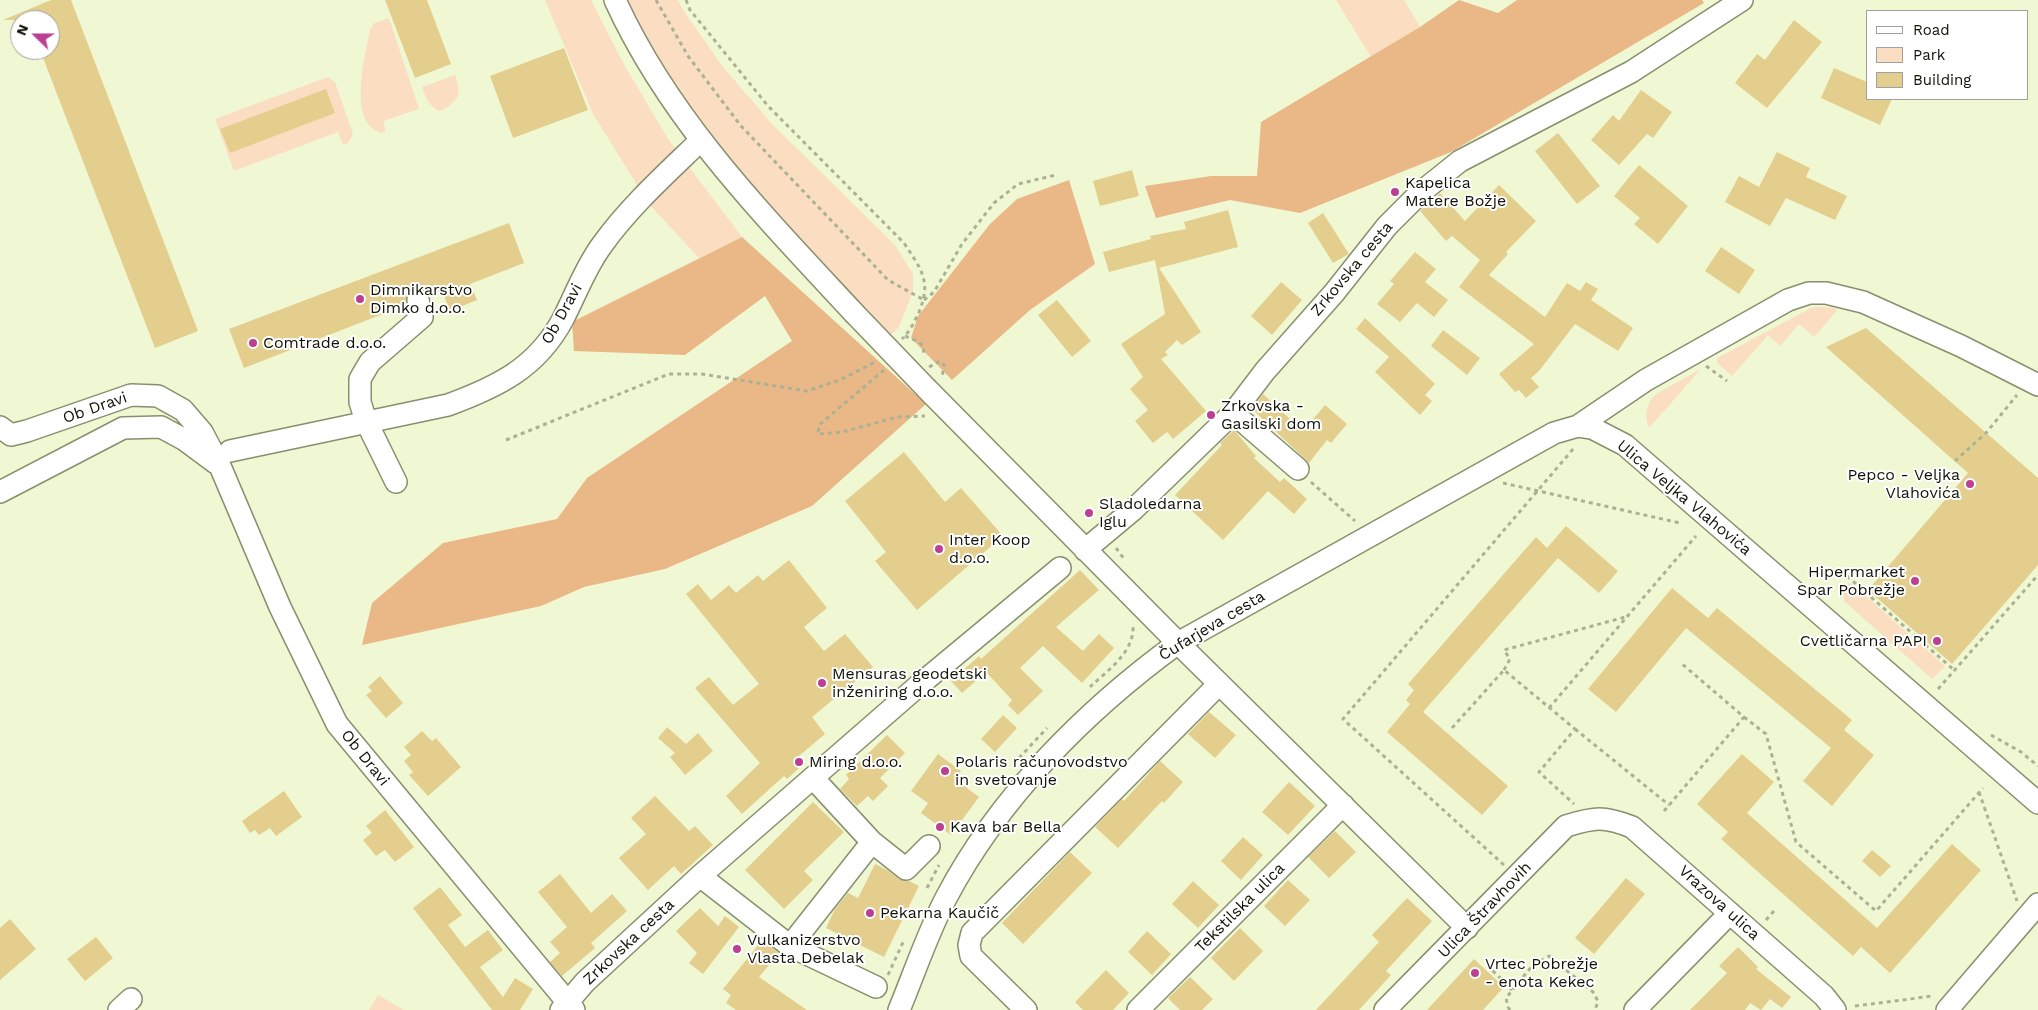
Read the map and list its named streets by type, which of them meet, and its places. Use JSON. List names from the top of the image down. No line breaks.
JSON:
{"streets":{"street":["Zrkovska cesta","Ob Dravi","Ulica Veljka Vlahovića","Čufarjeva cesta","Vrazova ulica","Tekstilska ulica","Ulica Štravhovih"]},"crossings":[["Zrkovska cesta","Ob Dravi"],["Ulica Veljka Vlahovića","Čufarjeva cesta"],["Vrazova ulica","Ulica Štravhovih"]],"places":["Kapelica Matere Božje","Dimnikarstvo Dimko d.o.o.","Comtrade d.o.o.","Zrkovska - Gasilski dom","Pepco - Veljka Vlahovića","Sladoledarna Iglu","Inter Koop d.o.o.","Hipermarket Spar Pobrežje","Cvetličarna PAPI","Mensuras geodetski inženiring d.o.o.","Miring d.o.o.","Polaris računovodstvo in svetovanje","Kava bar Bella","Pekarna Kaučič","Vulkanizerstvo Vlasta Debelak","Vrtec Pobrežje - enota Kekec"],"legend":["Road","Park","Building"],"north":"left"}
